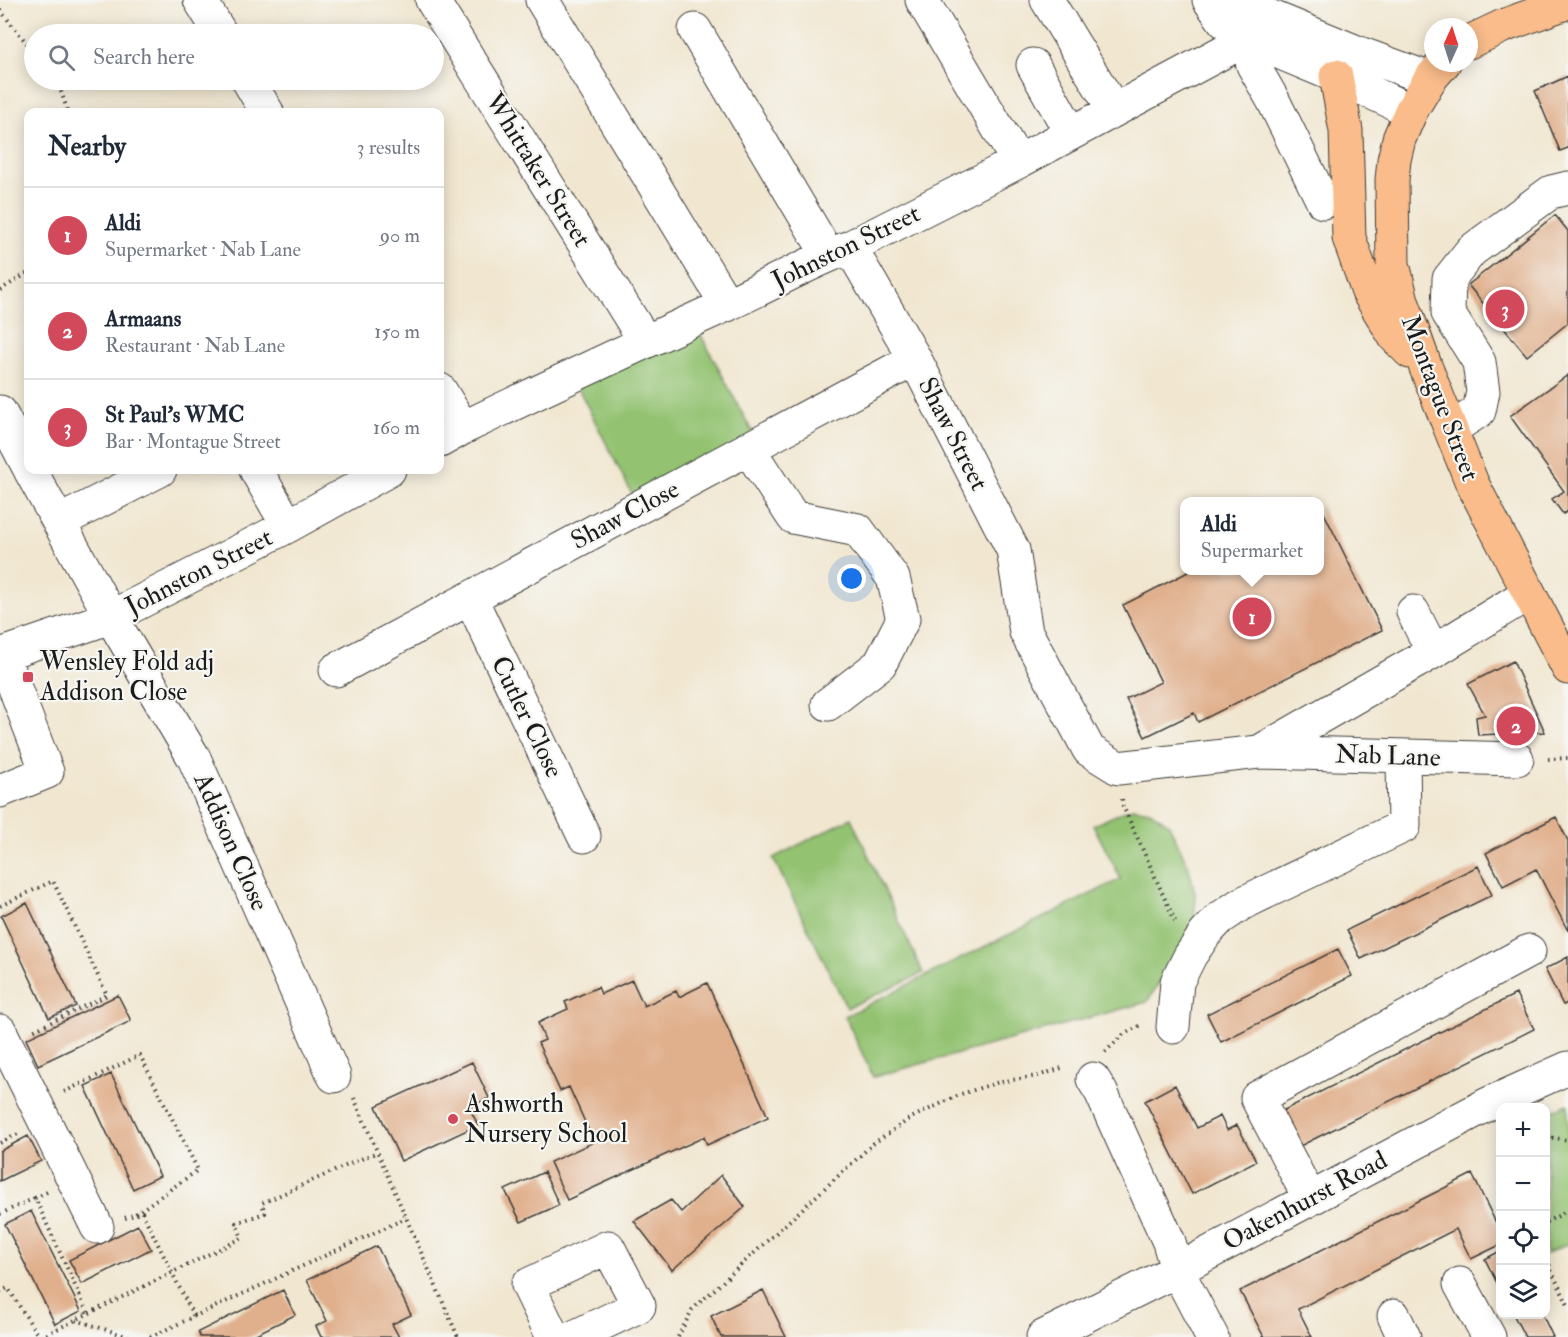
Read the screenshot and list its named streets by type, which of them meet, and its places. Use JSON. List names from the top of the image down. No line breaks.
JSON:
{"streets":{"highway":["Montague Street"],"street":["Whittaker Street","Johnston Street","Shaw Street","Shaw Close","Cutler Close","Nab Lane","Addison Close","Oakenhurst Road"]},"crossings":[["Whittaker Street","Johnston Street"],["Johnston Street","Shaw Street"],["Johnston Street","Addison Close"],["Montague Street","Nab Lane"],["Shaw Street","Shaw Close"],["Shaw Street","Nab Lane"],["Shaw Close","Cutler Close"]],"places":{"transit":["Wensley Fold adj Addison Close"],"other":["Ashworth Nursery School"]},"north":"top","page":{"search":"Search here","heading":["Nearby","3 results"],"list":[{"mark":"1","name":"Aldi","note":"Supermarket · Nab Lane","value":"90 m"},{"mark":"2","name":"Armaans","note":"Restaurant · Nab Lane","value":"150 m"},{"mark":"3","name":"St Paul's WMC","note":"Bar · Montague Street","value":"160 m"}],"pins":["3","1","2"],"popup":["Aldi","Supermarket"],"map_buttons":["+","−"]}}
